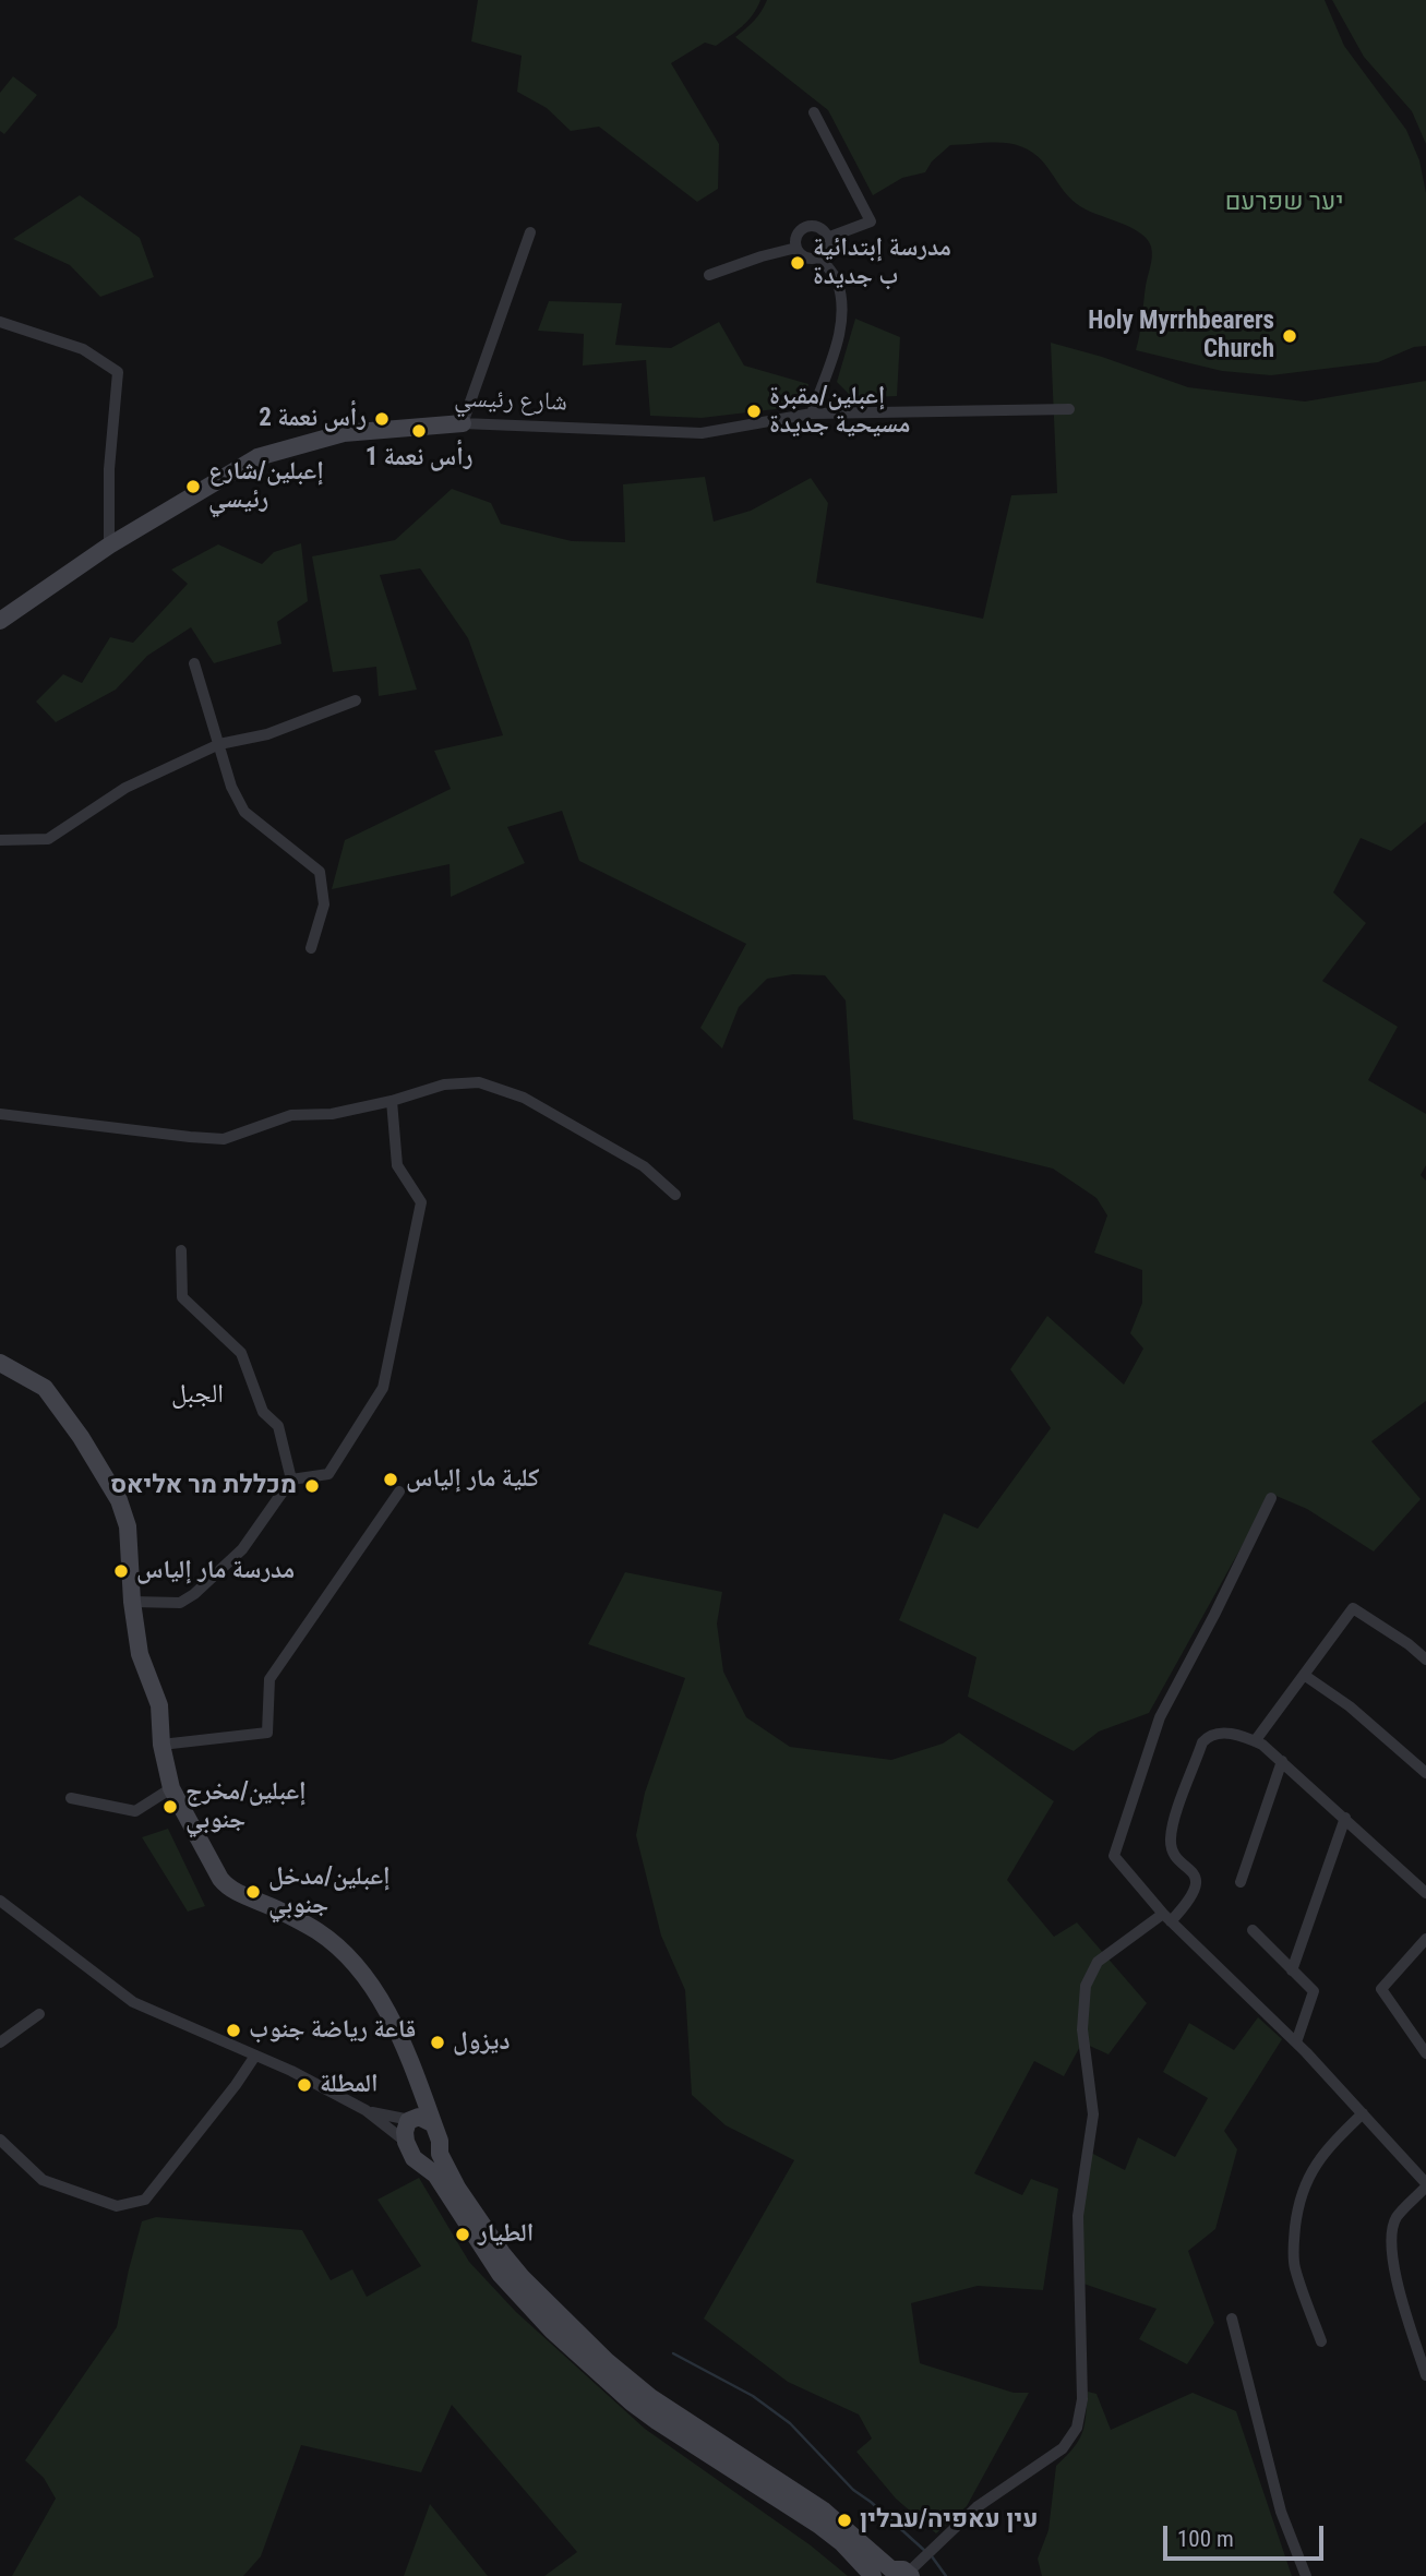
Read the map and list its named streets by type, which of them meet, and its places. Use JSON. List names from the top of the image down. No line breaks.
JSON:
{"streets":{"main road":["شارع رئيسي"]},"districts":["الجبل"],"parks":["יער שפרעם"],"places":["مدرسة إبتدائية ب جديدة","Holy Myrrhbearers Church","إعبلين/مقبرة مسيحية جديدة","رأس نعمة 2","رأس نعمة 1","إعبلين/شارع رئيسي","كلية مار إلياس","מכללת מר אליאס","مدرسة مار إلياس","إعبلين/مخرج جنوبي","إعبلين/مدخل جنوبي","قاعة رياضة جنوب","ديزول","المطلة","الطيار","עין עאפיה/עבלין"],"scale_bar":"100 m"}
